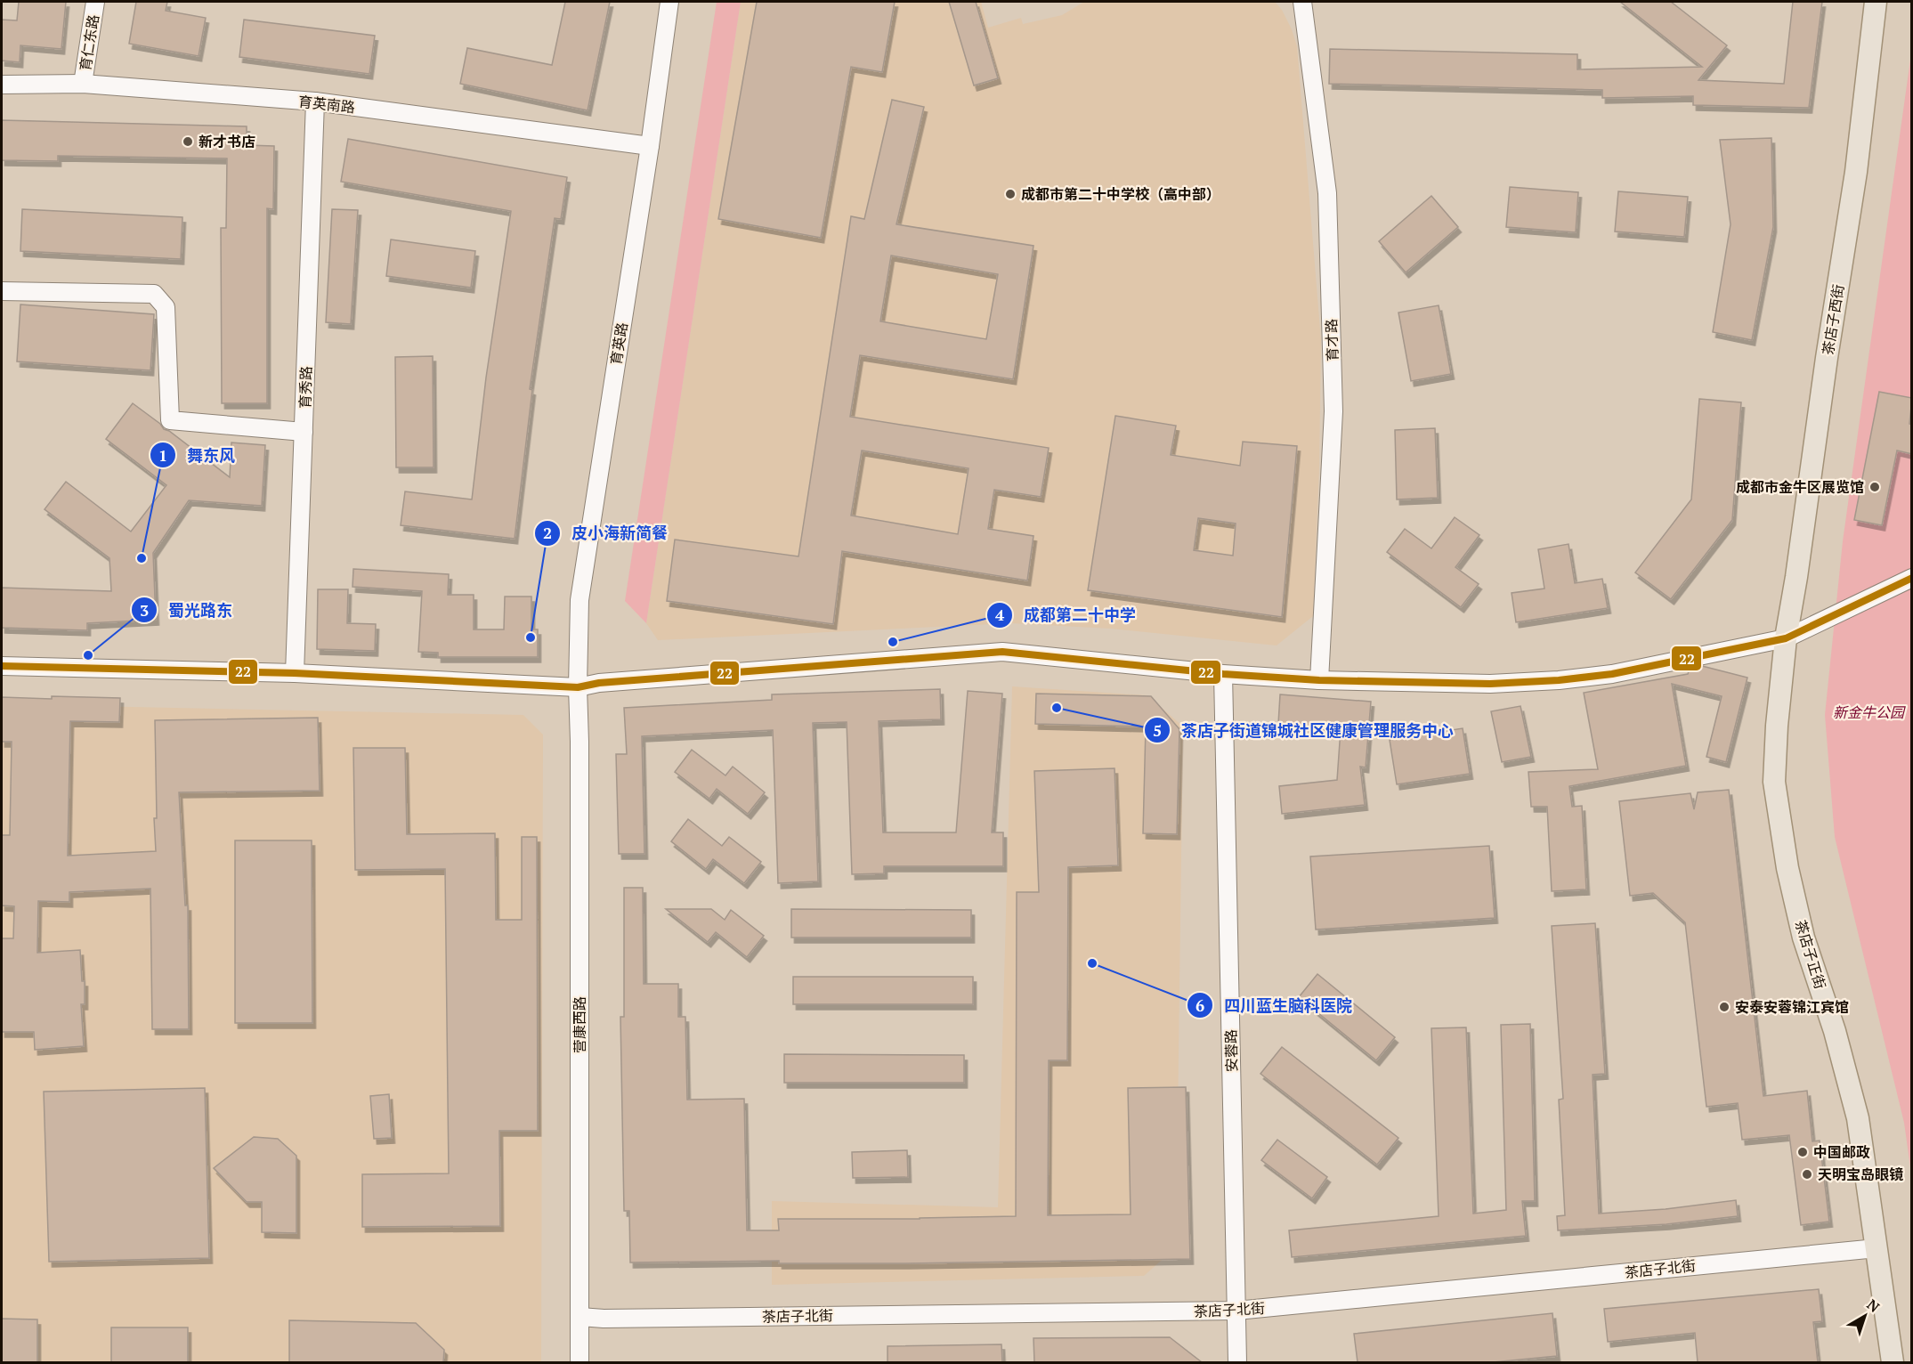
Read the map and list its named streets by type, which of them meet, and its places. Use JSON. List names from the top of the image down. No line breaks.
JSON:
{"streets":{"main road":["茶店子西街","茶店子正街"],"street":["育仁东路","育英南路","育才路","育英路","育秀路","营康西路","安蓉路","茶店子北街"]},"crossings":[["育仁东路","育英南路"],["育英南路","育英路"],["育英南路","育秀路"],["茶店子西街","茶店子正街"],["育英路","营康西路"],["茶店子正街","茶店子北街"],["营康西路","茶店子北街"],["安蓉路","茶店子北街"]],"parks":["新金牛公园"],"places":["新才书店","成都市第二十中学校（高中部）","成都市金牛区展览馆","舞东风","皮小海新简餐","成都第二十中学","蜀光路东","茶店子街道锦城社区健康管理服务中心","四川蓝生脑科医院","安泰安蓉锦江宾馆","中国邮政","天明宝岛眼镜"],"lines":["transit line 22"],"north":"top right"}
